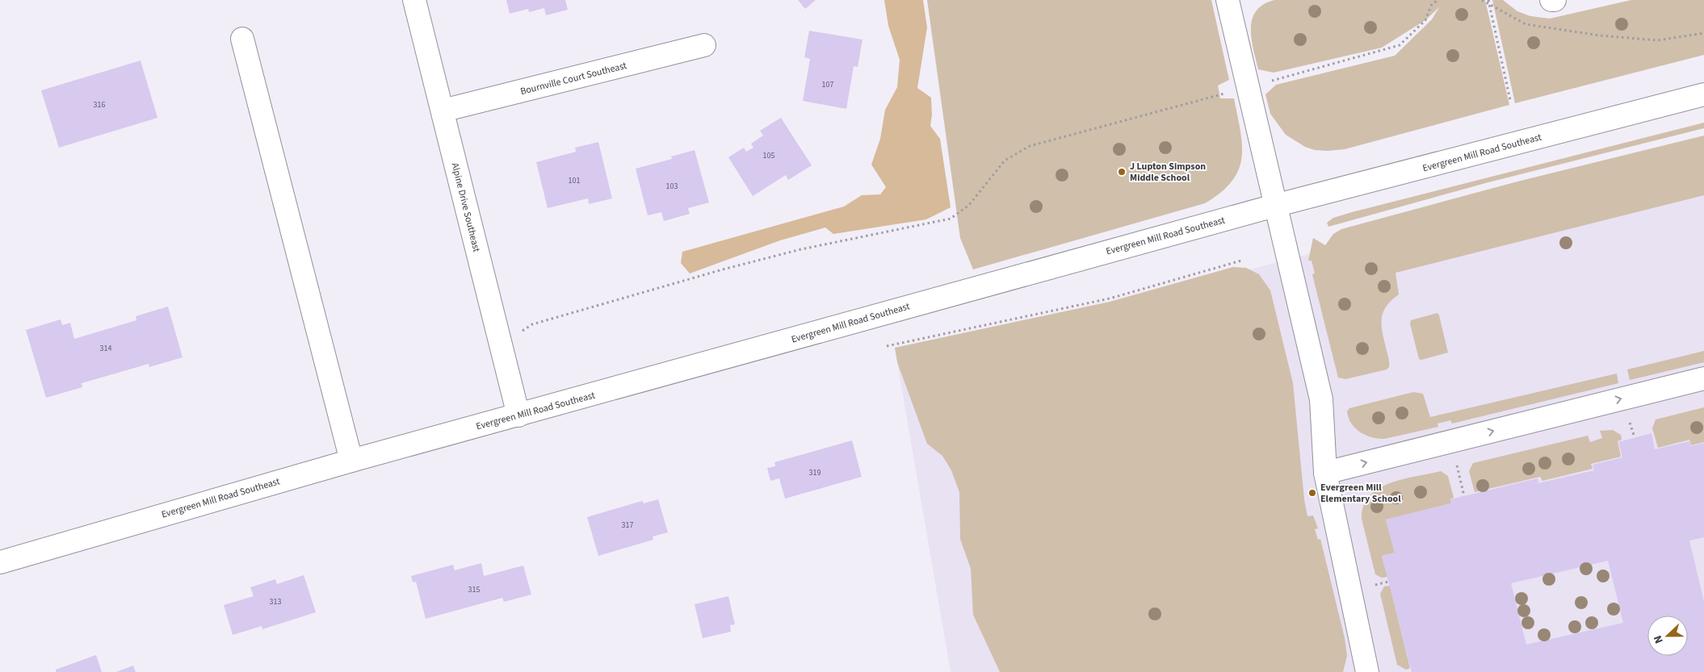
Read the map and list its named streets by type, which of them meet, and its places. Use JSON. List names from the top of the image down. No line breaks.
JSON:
{"streets":{"main road":["Bournville Court Southeast","Evergreen Mill Road Southeast","Alpine Drive Southeast"]},"crossings":[["Bournville Court Southeast","Alpine Drive Southeast"],["Evergreen Mill Road Southeast","Alpine Drive Southeast"]],"places":["J Lupton Simpson Middle School","Evergreen Mill Elementary School"],"house_numbers":["107","316","105","101","103","314","319","317","315","313"],"north":"left"}
